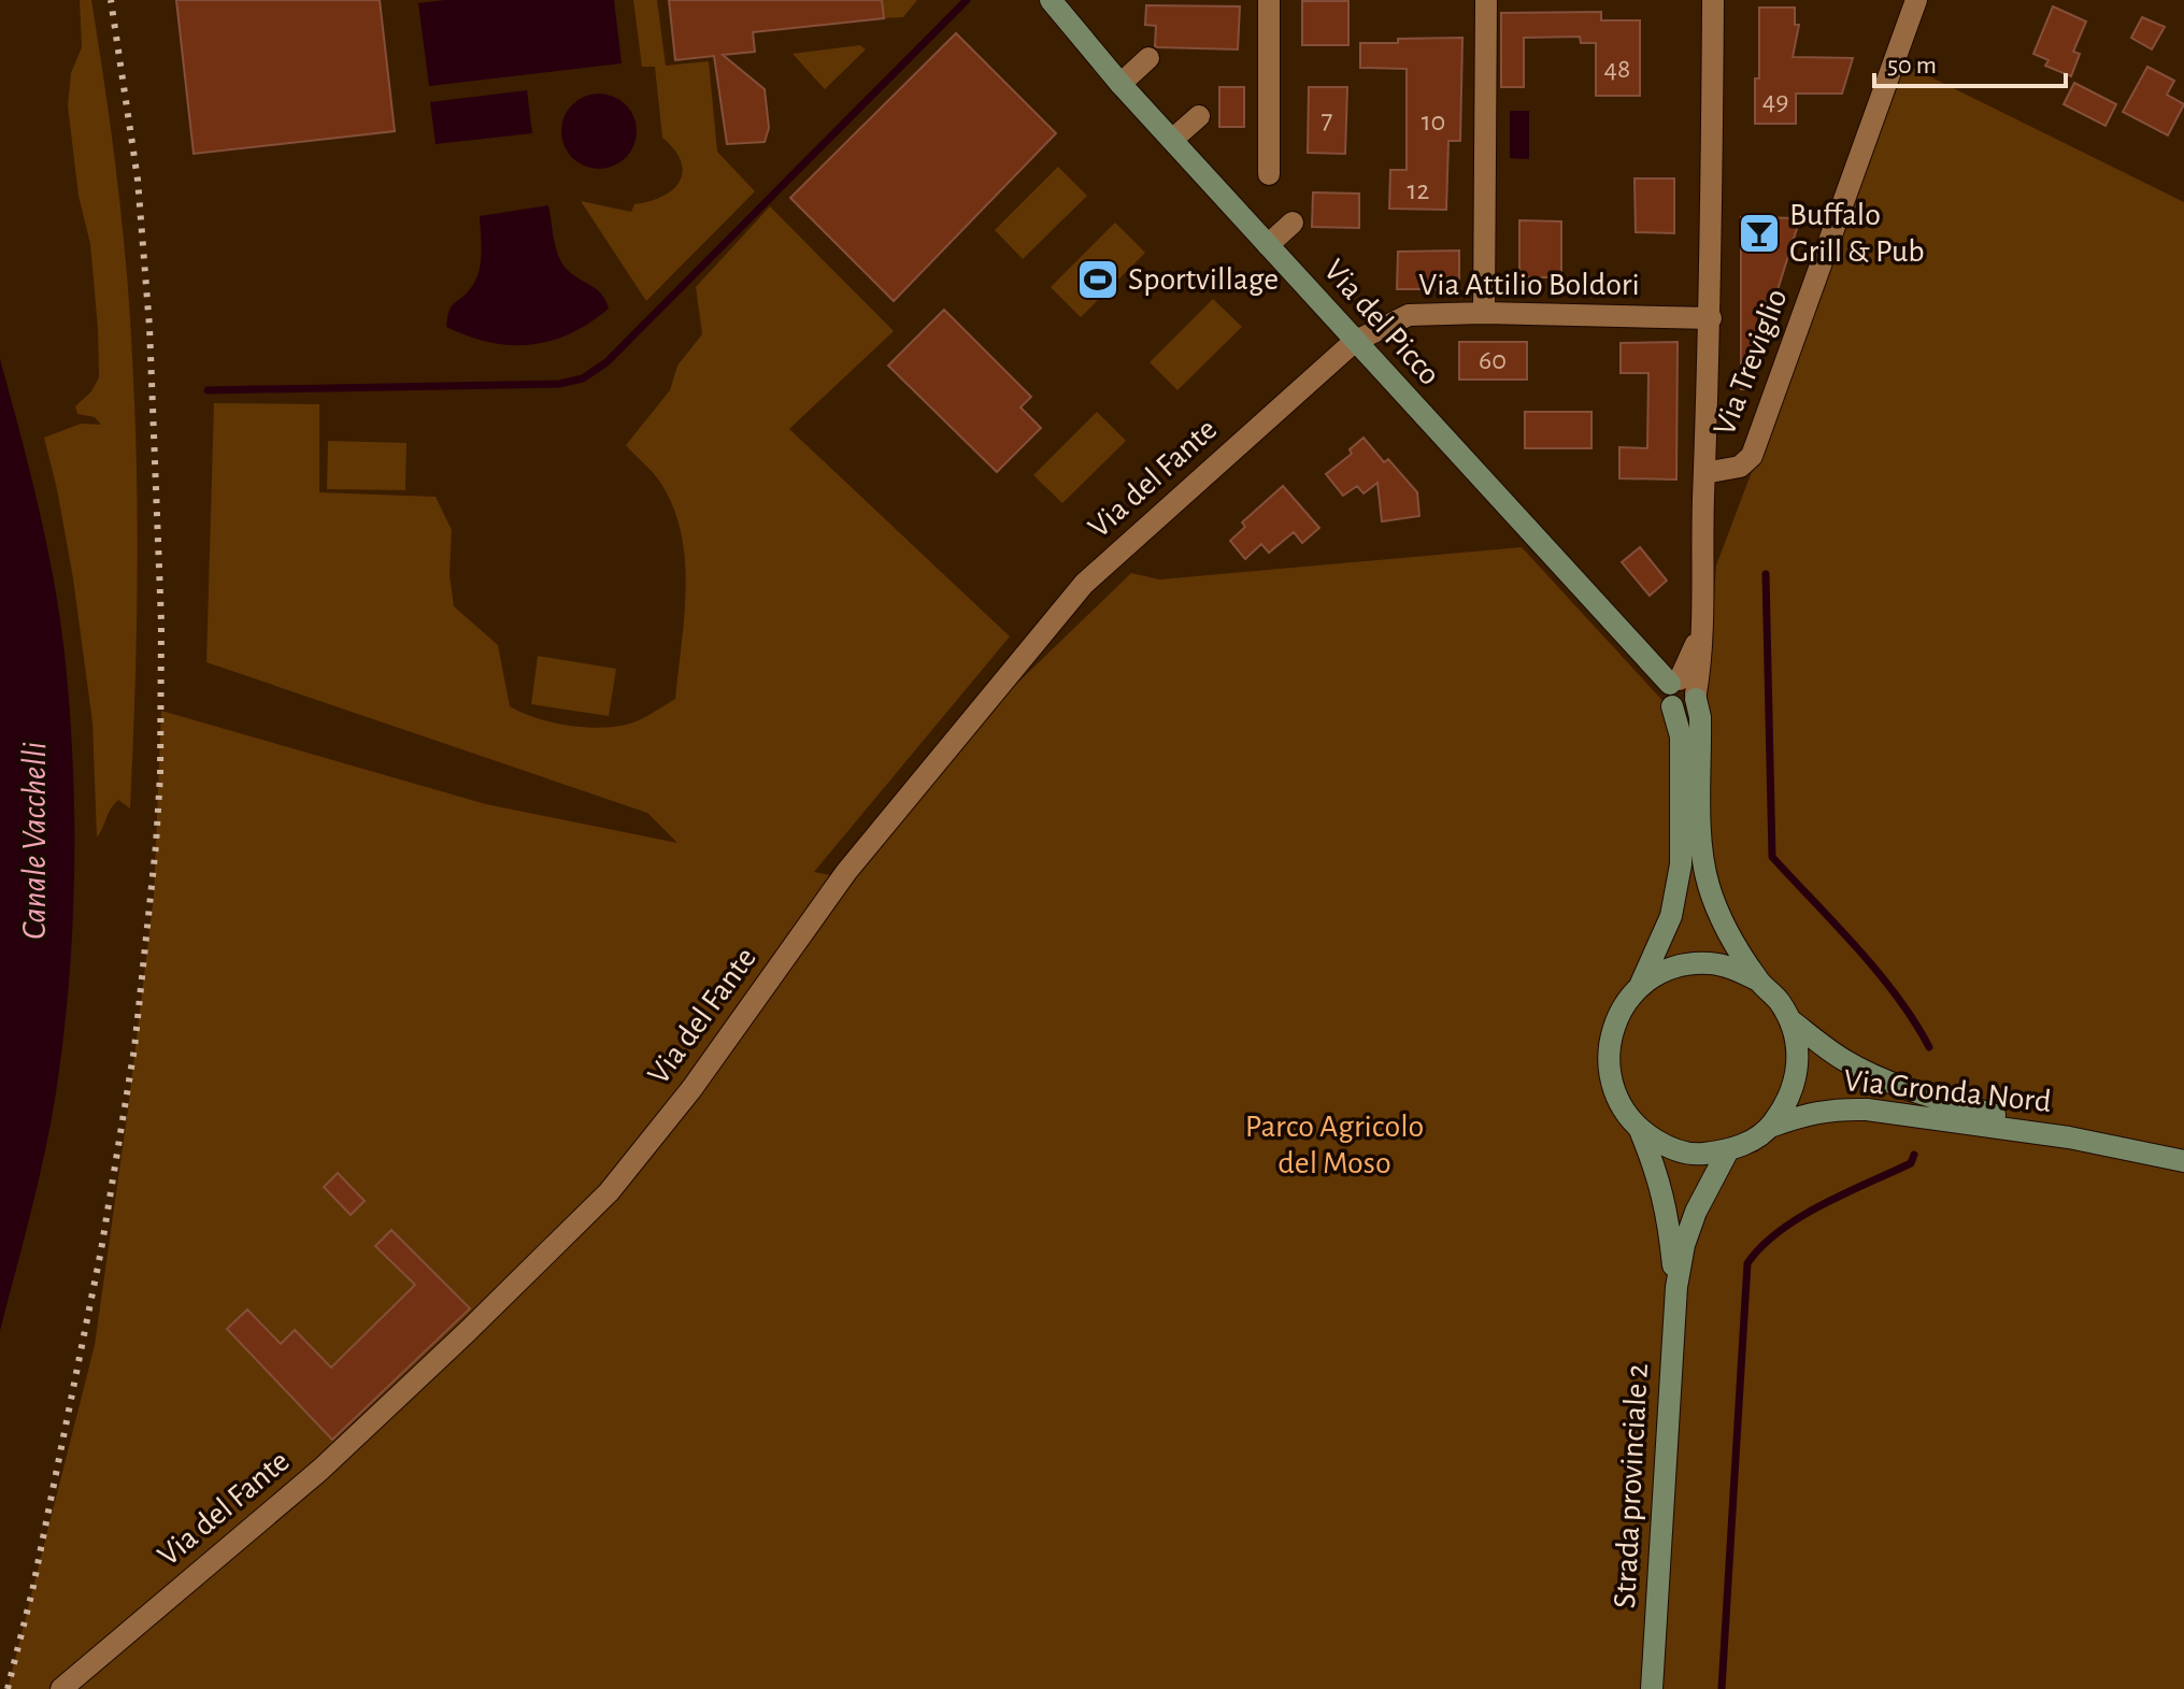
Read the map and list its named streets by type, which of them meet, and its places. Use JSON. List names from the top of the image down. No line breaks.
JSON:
{"streets":{"main road":["Via del Picco","Via Gronda Nord","Strada provinciale 2"],"street":["Via Attilio Boldori","Via Treviglio","Via del Fante"]},"crossings":[["Via Attilio Boldori","Via del Picco"],["Via Attilio Boldori","Via del Fante"],["Via del Picco","Via del Fante"]],"water":["Canale Vacchelli"],"parks":["Parco Agricolo del Moso"],"places":{"bar":["Buffalo Grill & Pub"],"sports":["Sportvillage"]},"house_numbers":["48","49","7","10","12","60"],"scale_bar":"50 m"}
